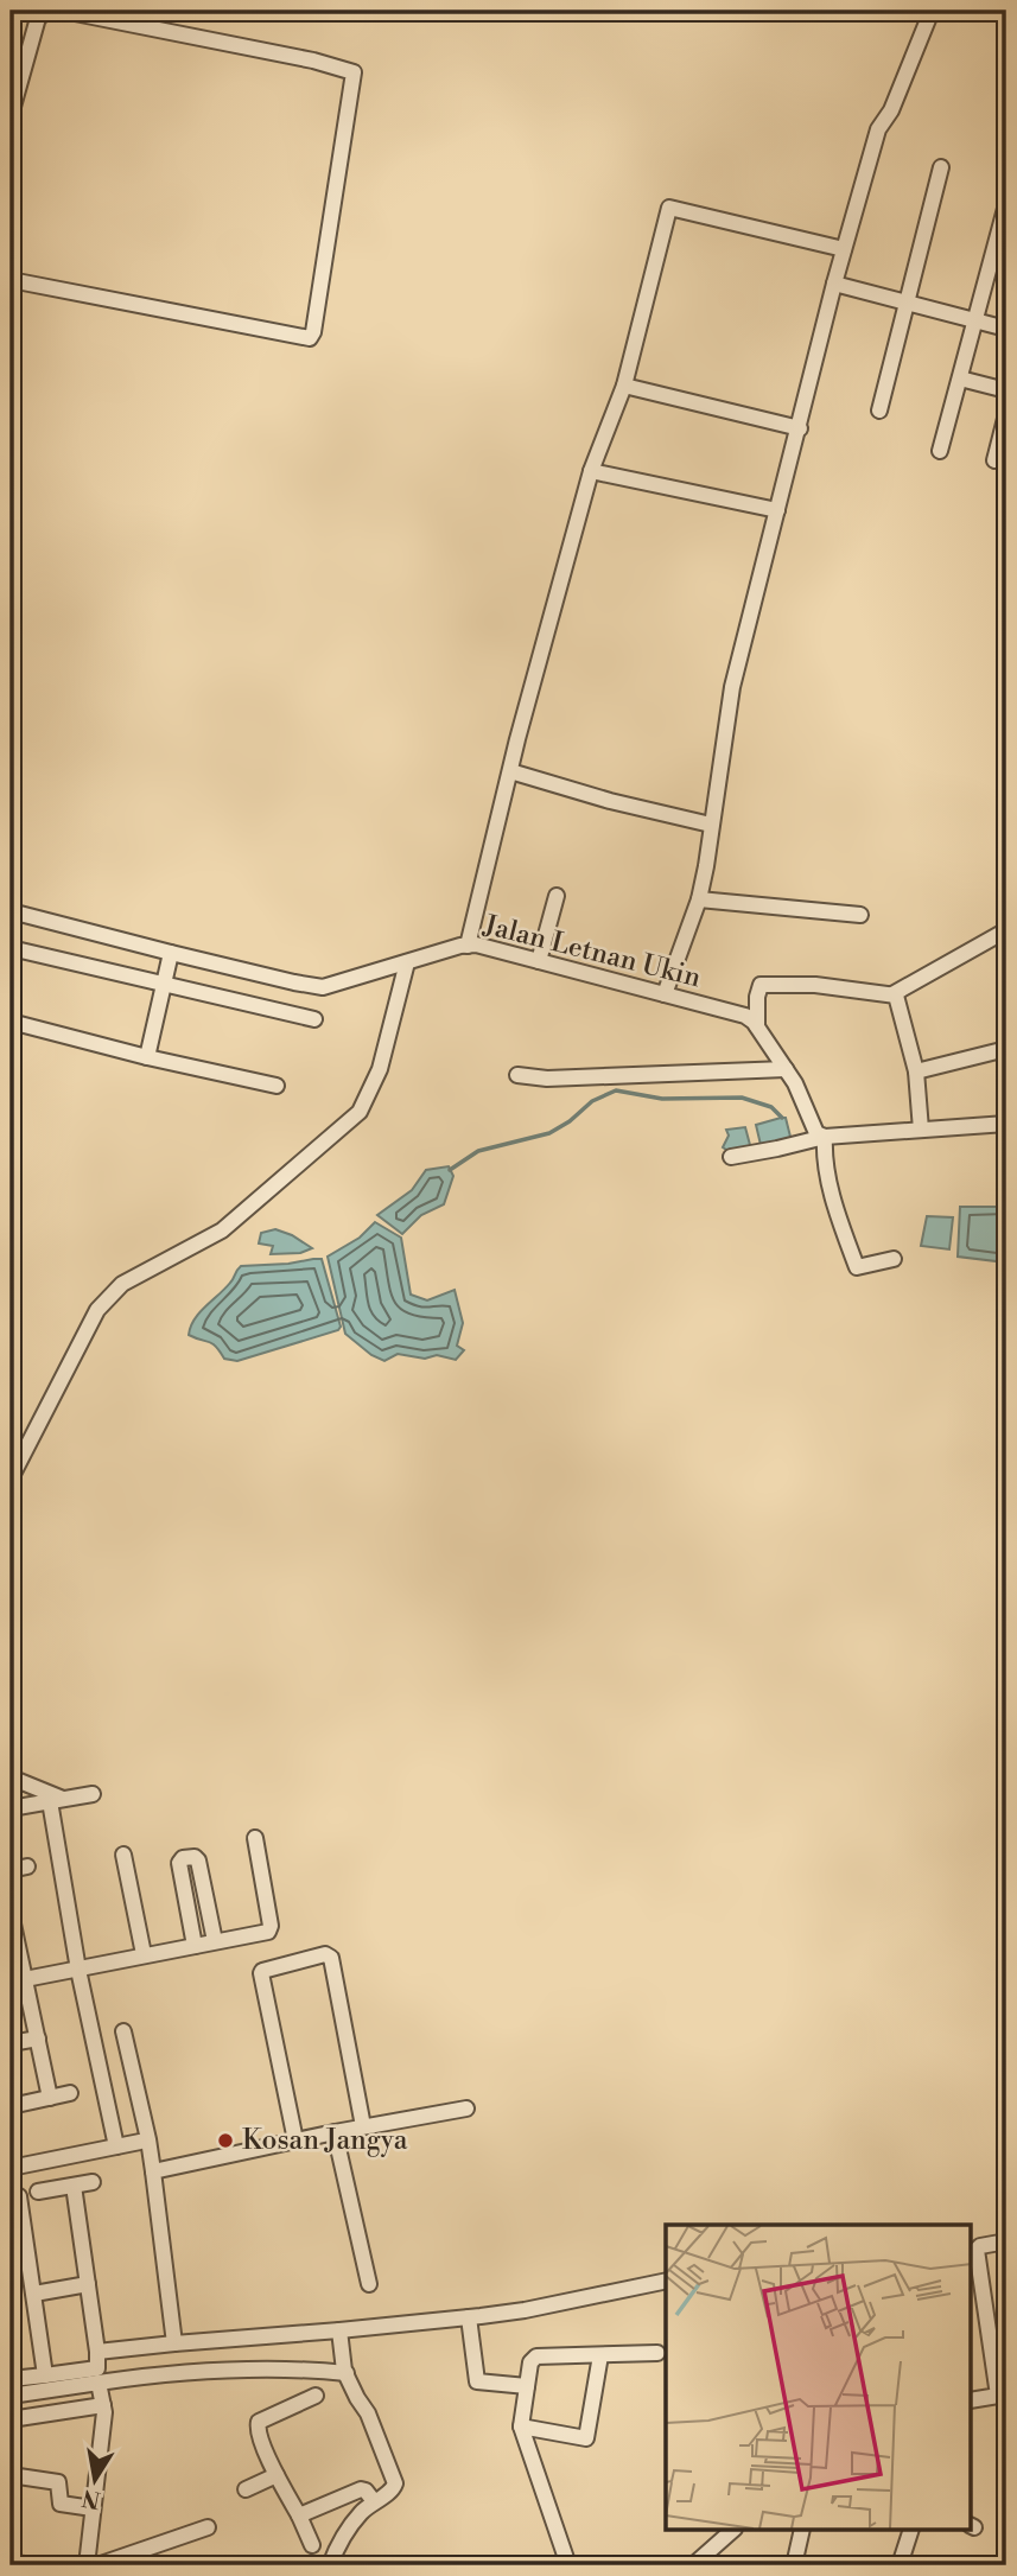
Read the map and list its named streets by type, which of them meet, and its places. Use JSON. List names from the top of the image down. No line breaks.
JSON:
{"streets":{"street":["Jalan Letnan Ukin"]},"places":["Kosan Jangya"],"north":"bottom"}
